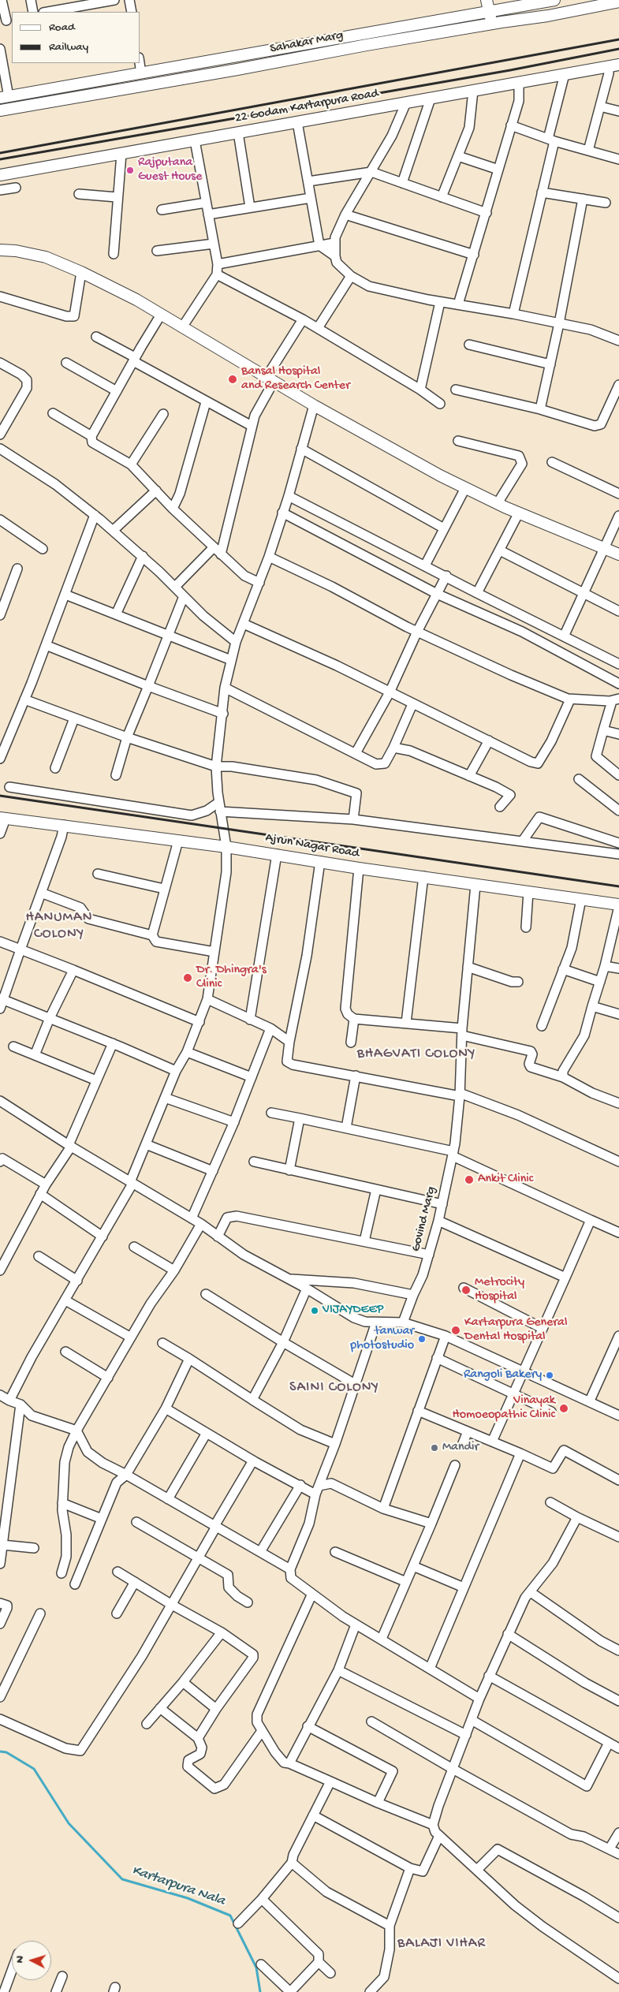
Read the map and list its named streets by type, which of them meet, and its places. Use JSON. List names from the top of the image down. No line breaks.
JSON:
{"streets":{"street":["Sahakar Marg","22 Godam Kartarpura Road","Ajrun Nagar Road","Govind Marg"]},"crossings":[["Ajrun Nagar Road","Govind Marg"]],"districts":["HANUMAN COLONY","BHAGVATI COLONY","SAINI COLONY","BALAJI VIHAR"],"water":["Kartarpura Nala"],"places":["Rajputana Guest House","Bansal Hospital and Research Center","Dr. Dhingra's Clinic","Ankit Clinic","Metrocity Hospital","VIJAYDEEP","Kartarpura General Dental Hospital","tanwar photostudio","Rangoli Bakery","Vinayak Homoeopathic Clinic","Mandir"],"legend":["Road","Railway"],"north":"left"}
